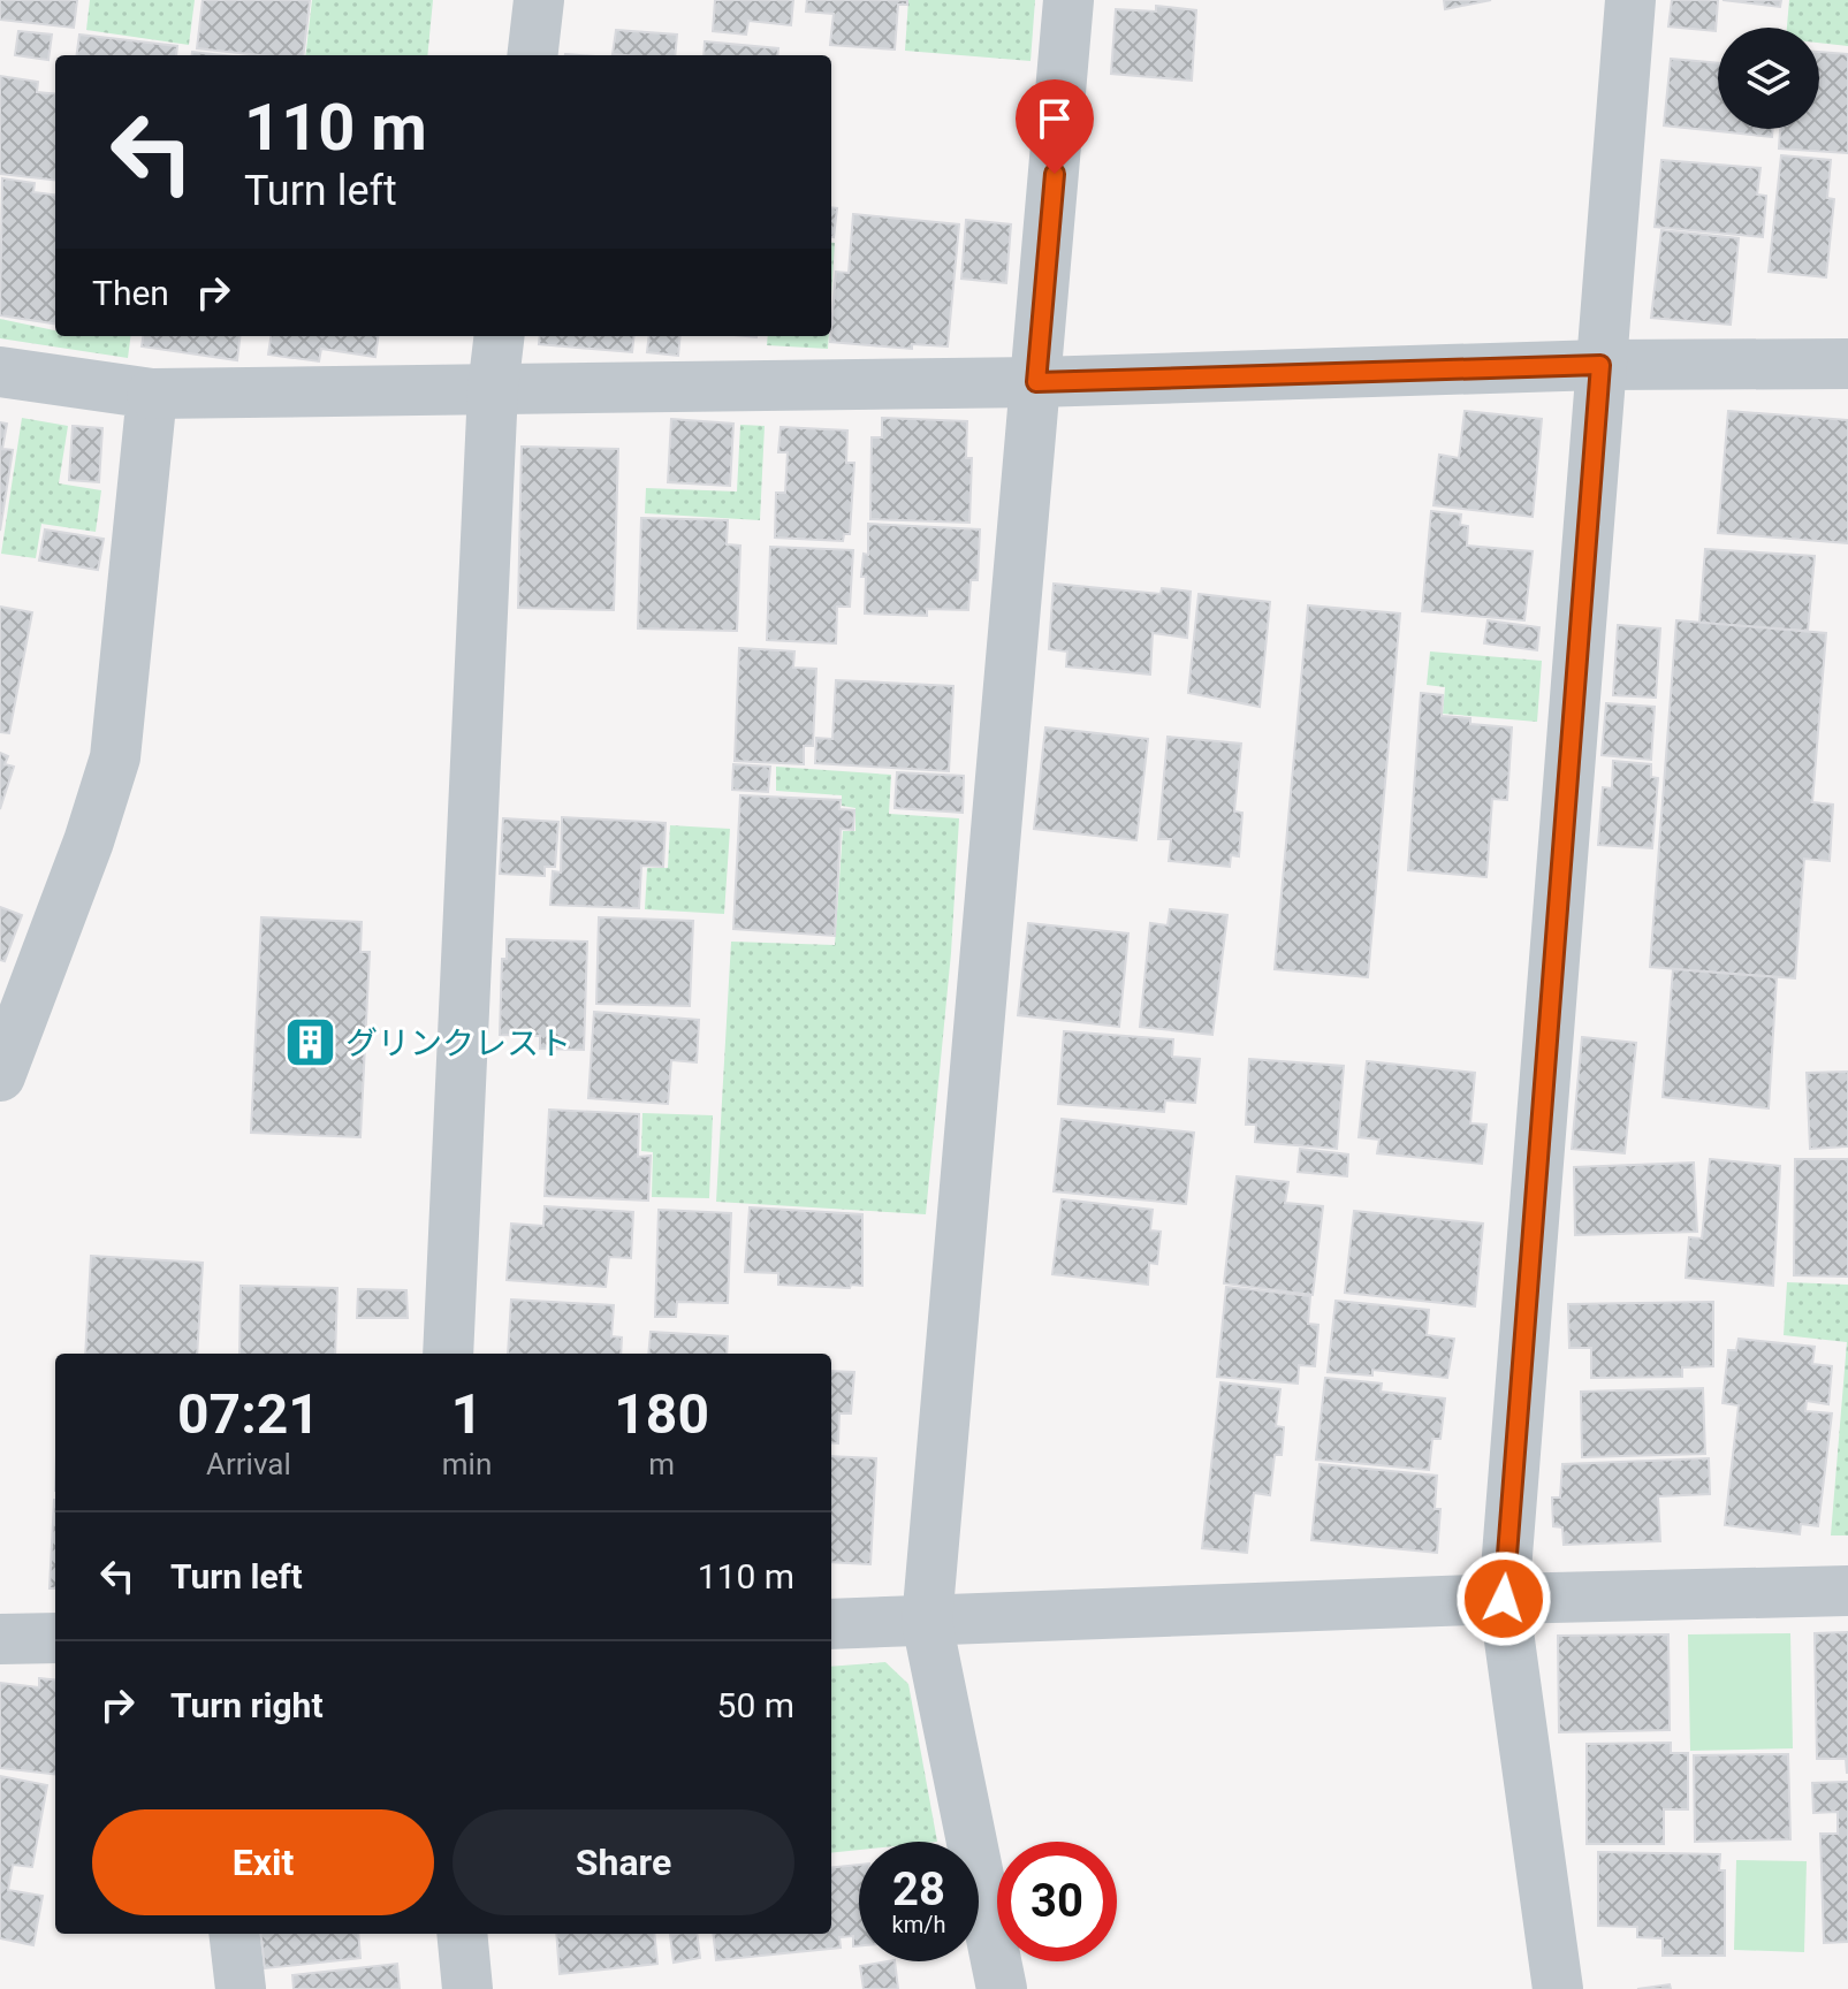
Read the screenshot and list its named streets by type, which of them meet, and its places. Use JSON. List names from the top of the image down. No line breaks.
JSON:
{"places":{"building":["グリンクレスト"]},"page":{"turn":["110 m","Turn left"],"then":"Then","eta":["07:21","Arrival","1","min","180","m"],"list":[{"name":"Turn left","value":"110 m"},{"name":"Turn right","value":"50 m"}],"buttons":["Exit","Share"],"speed":"28 km/h","limit":"30"}}
